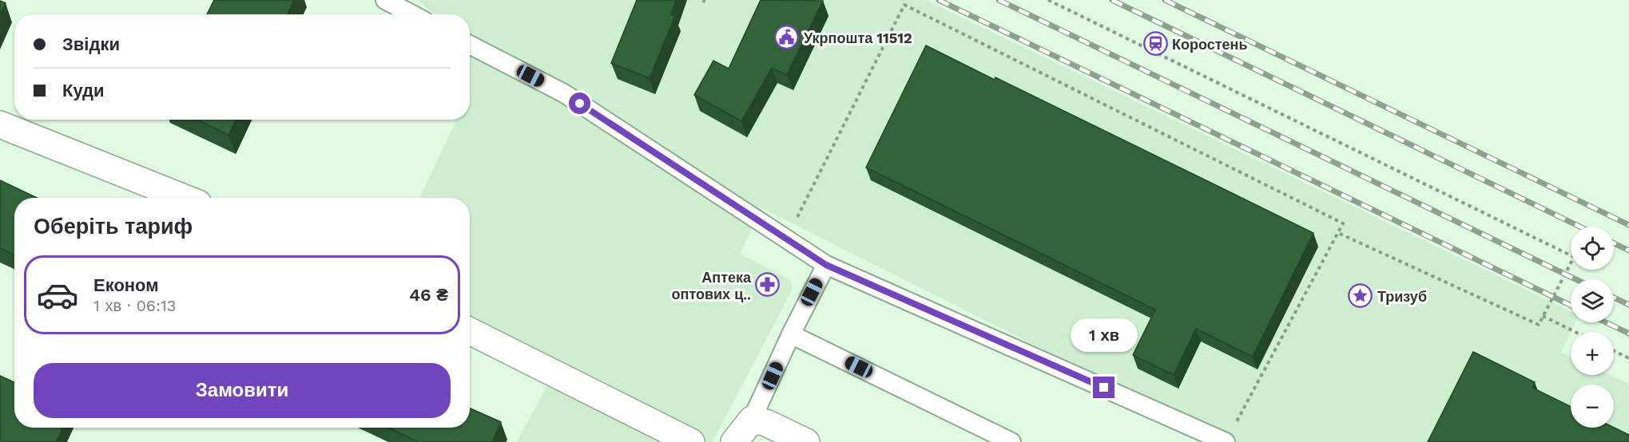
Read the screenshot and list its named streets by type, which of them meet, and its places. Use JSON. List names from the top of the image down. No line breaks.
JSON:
{"places":{"public building":["Укрпошта 11512"],"station":["Коростень"],"pharmacy":["Аптека оптових ц‥"],"place":["Тризуб"]},"page":{"banner":["Звідки","Куди"],"heading":"Оберіть тариф","map_buttons":["+","−"],"list":[{"name":"Економ","note":"1 хв · 06:13","value":"46 ₴"}],"bubble":"1 хв","buttons":"Замовити"}}
